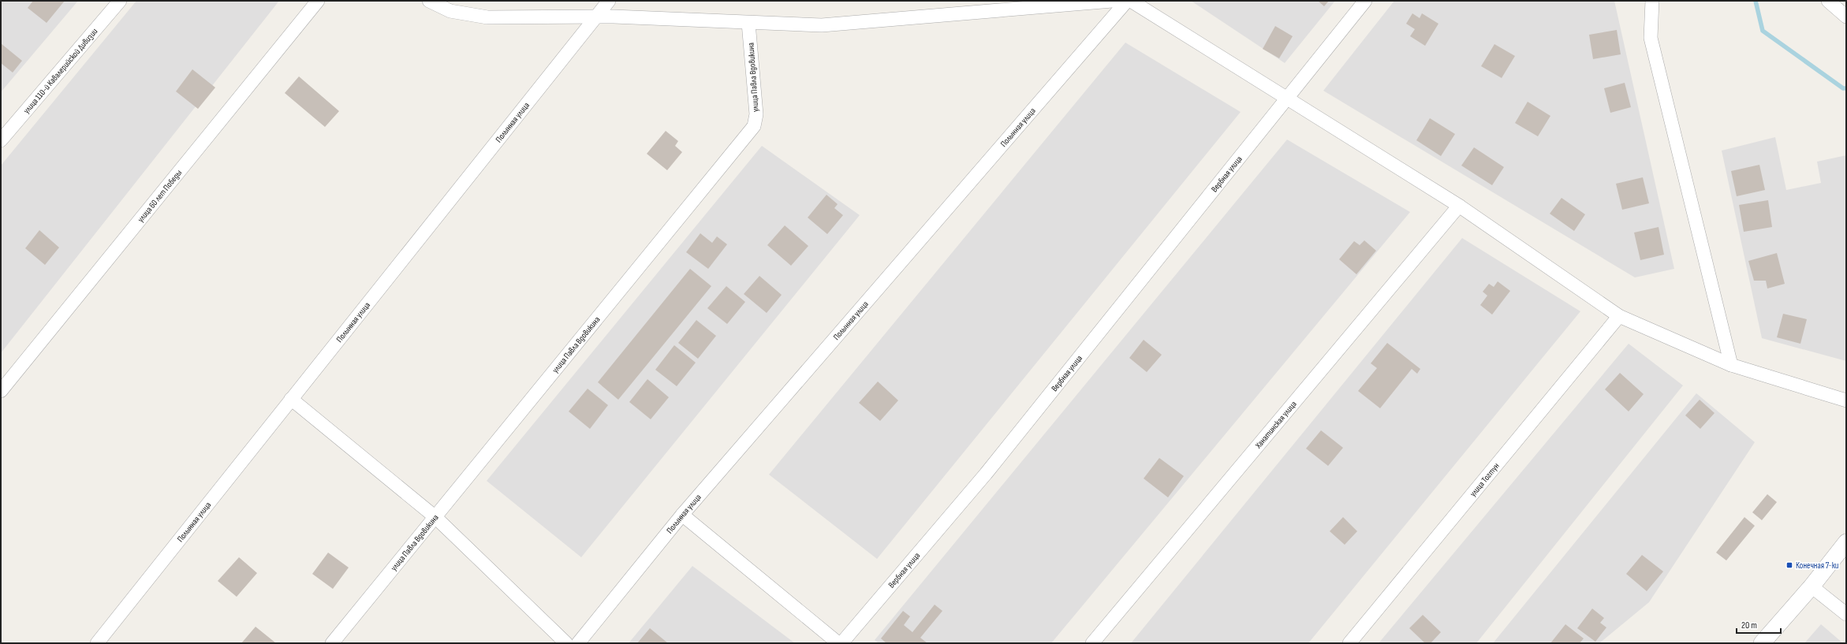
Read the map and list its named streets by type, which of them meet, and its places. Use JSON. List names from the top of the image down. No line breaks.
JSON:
{"streets":{"street":["улица 110-й Кавалерийской Дивизии","улица Павла Вдовикина","Полынная улица","Вербная улица","улица 60 лет Победы","Ханатинская улица","улица Тогтун"]},"places":{"transit":["Конечная 7-ки"]},"scale_bar":"20 m"}
